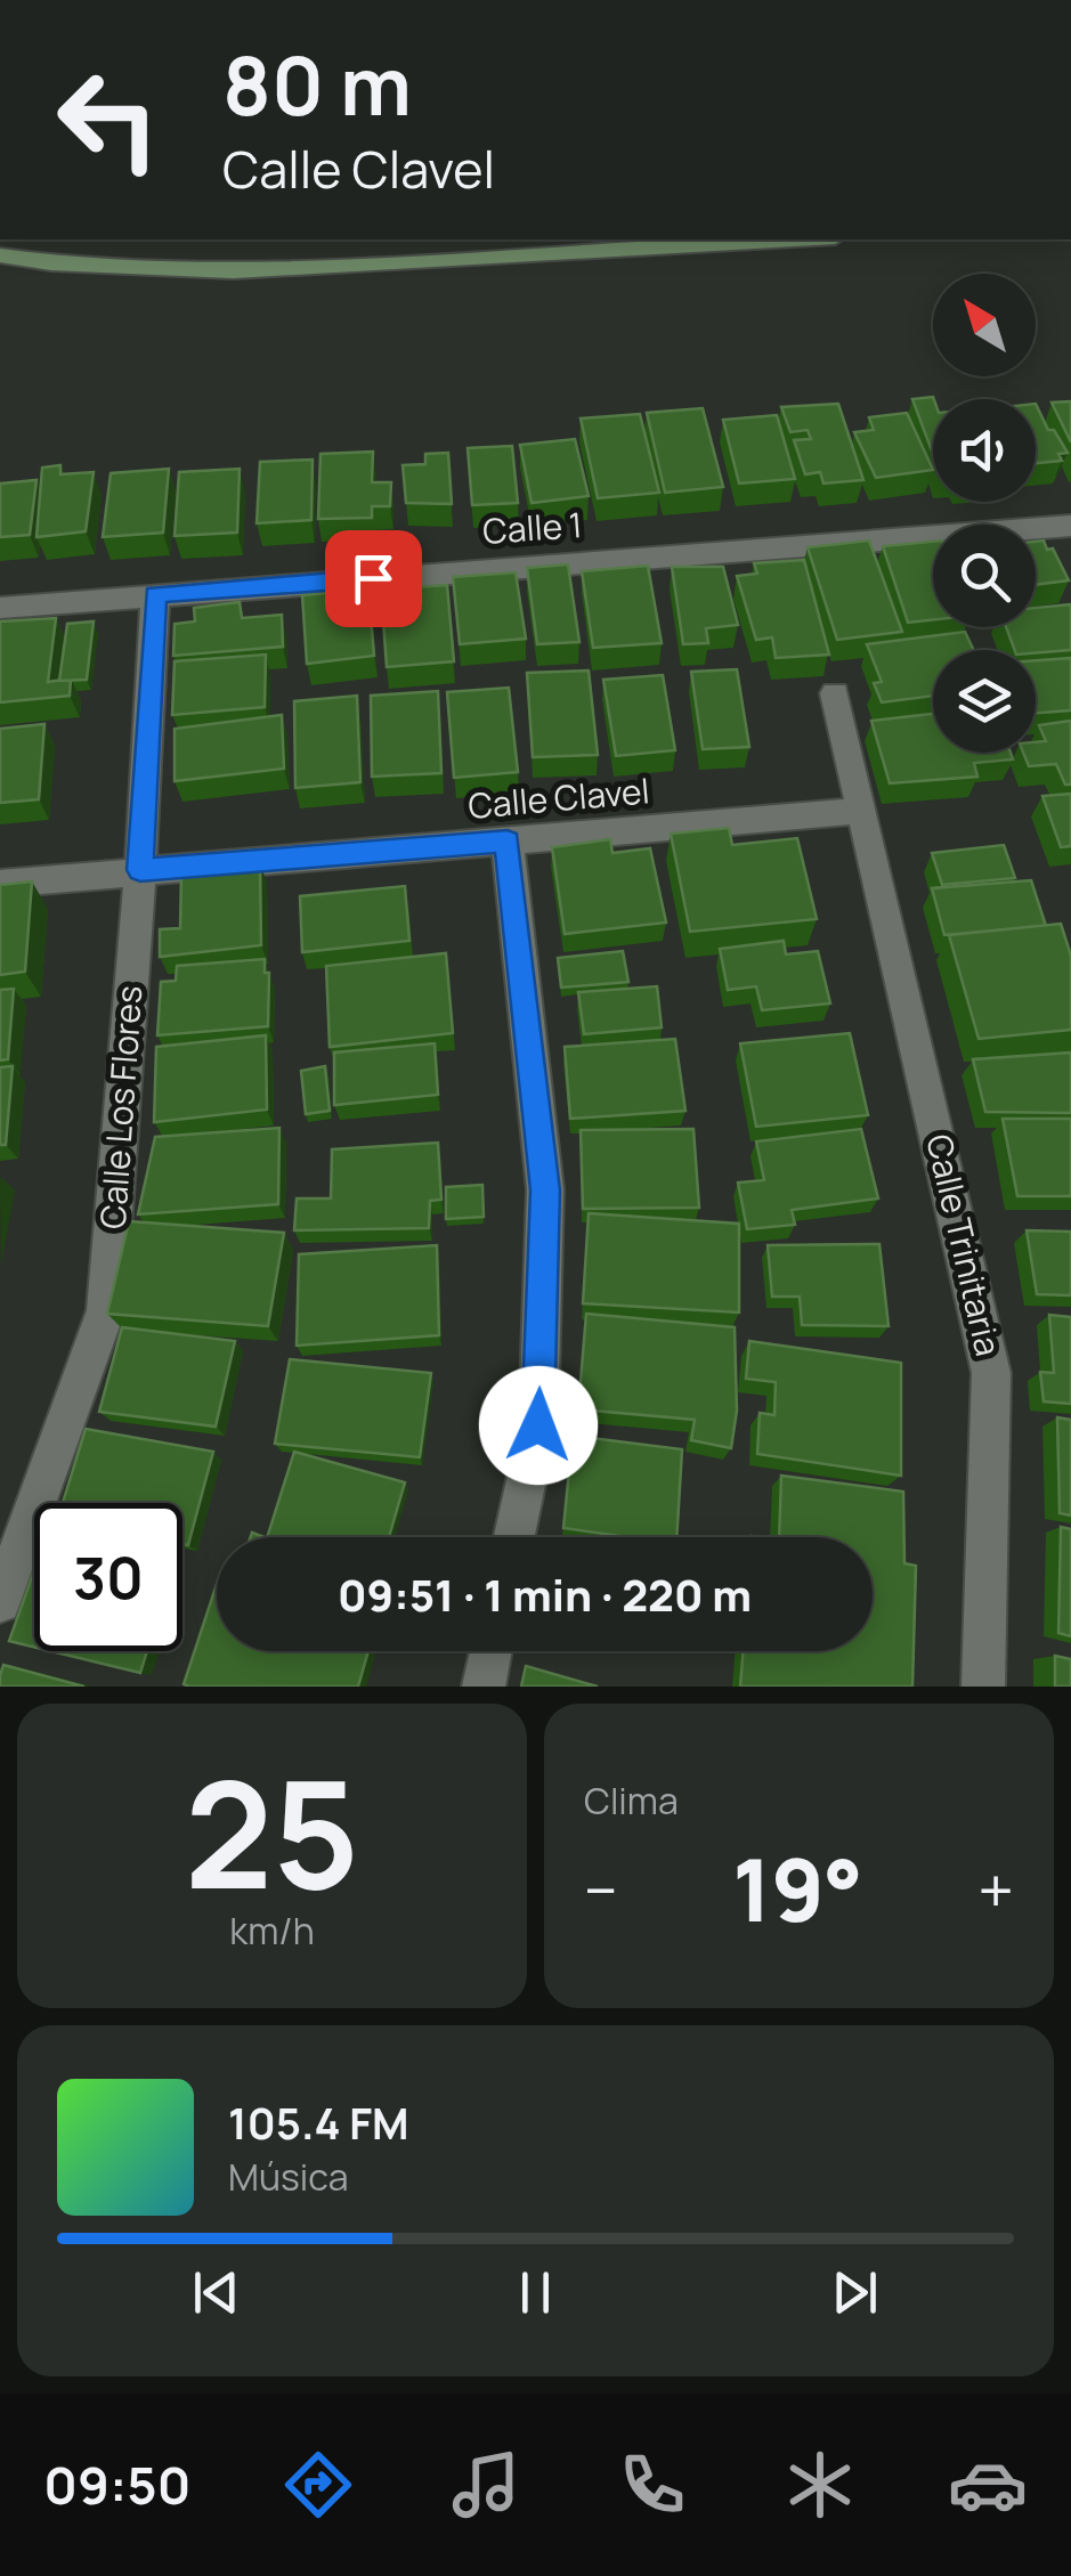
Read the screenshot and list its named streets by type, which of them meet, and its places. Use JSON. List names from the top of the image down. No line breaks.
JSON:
{"streets":{"street":["Calle 1","Calle Clavel","Calle Los Flores","Calle Trinitaria"]},"crossings":[["Calle 1","Calle Los Flores"],["Calle Clavel","Calle Los Flores"],["Calle Clavel","Calle Trinitaria"]],"north":"top left","page":{"turn":["80 m","Calle Clavel"],"limit":"30","trip":"09:51 · 1 min · 220 m","tile":[["25","km/h"],"Clima"],"heat":["−","19°","+"],"song":["105.4 FM","Música"],"tabs":"09:50"}}
